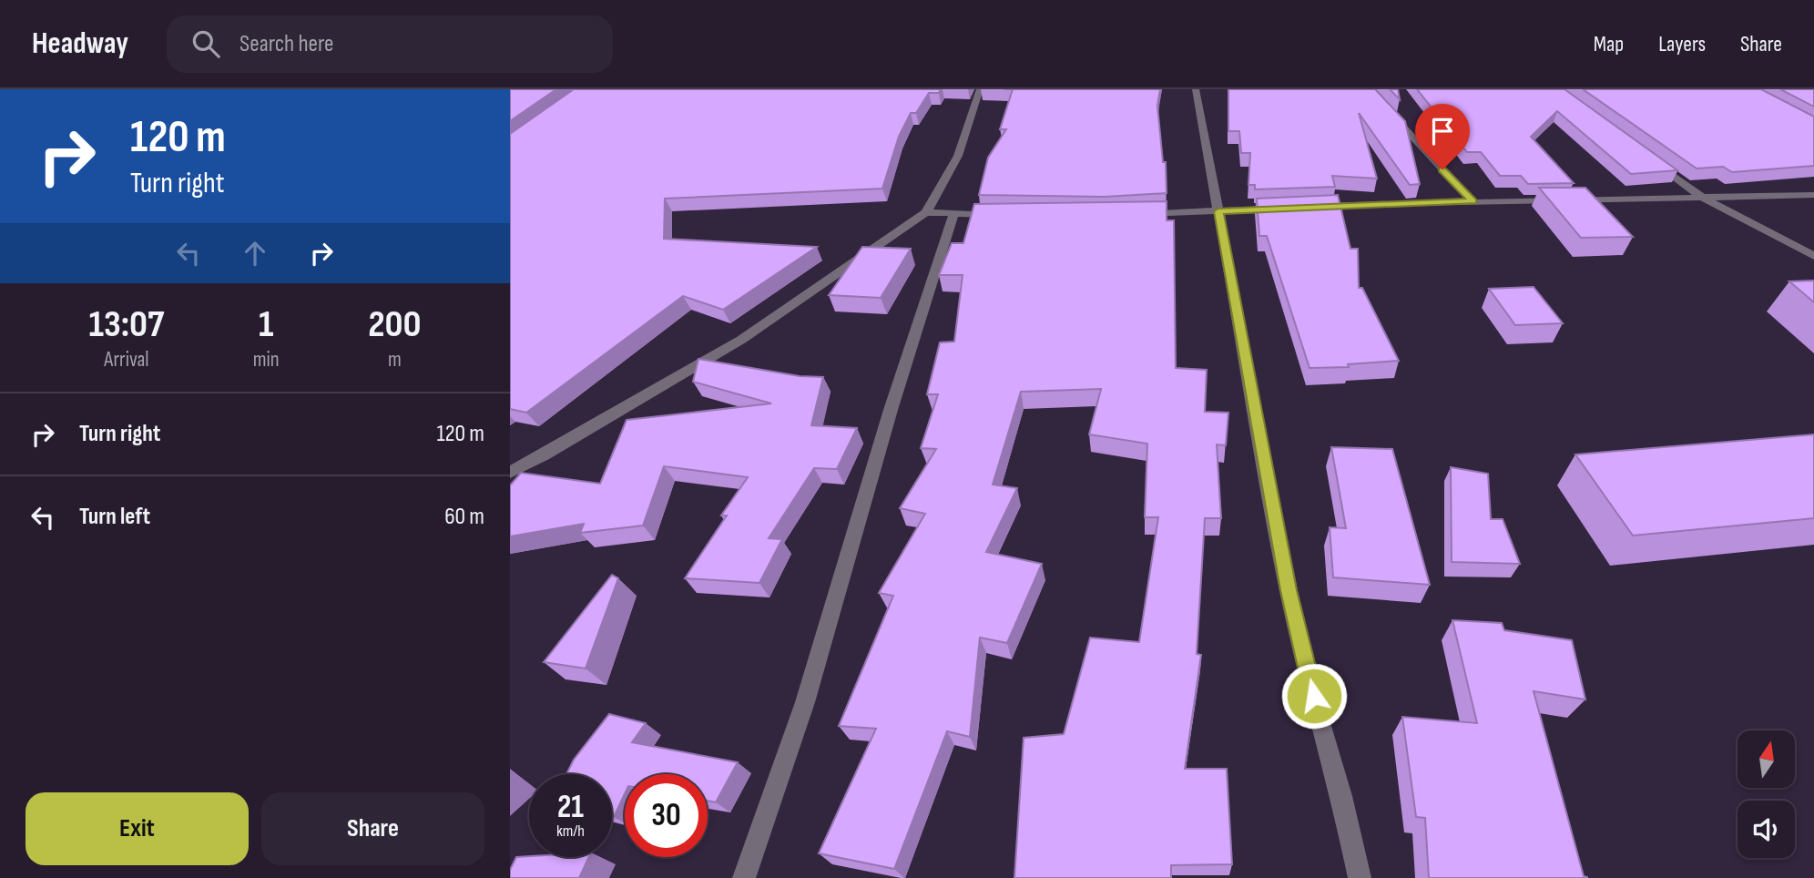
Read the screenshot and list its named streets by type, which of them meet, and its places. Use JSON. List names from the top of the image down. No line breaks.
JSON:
{"north":"top","page":{"header":"Headway","search":"Search here","nav":["Map","Layers","Share"],"turn":["120 m","Turn right"],"eta":["13:07","Arrival","1","min","200","m"],"list":[{"name":"Turn right","value":"120 m"},{"name":"Turn left","value":"60 m"}],"speed":"21 km/h","limit":"30","buttons":["Exit","Share"]}}
